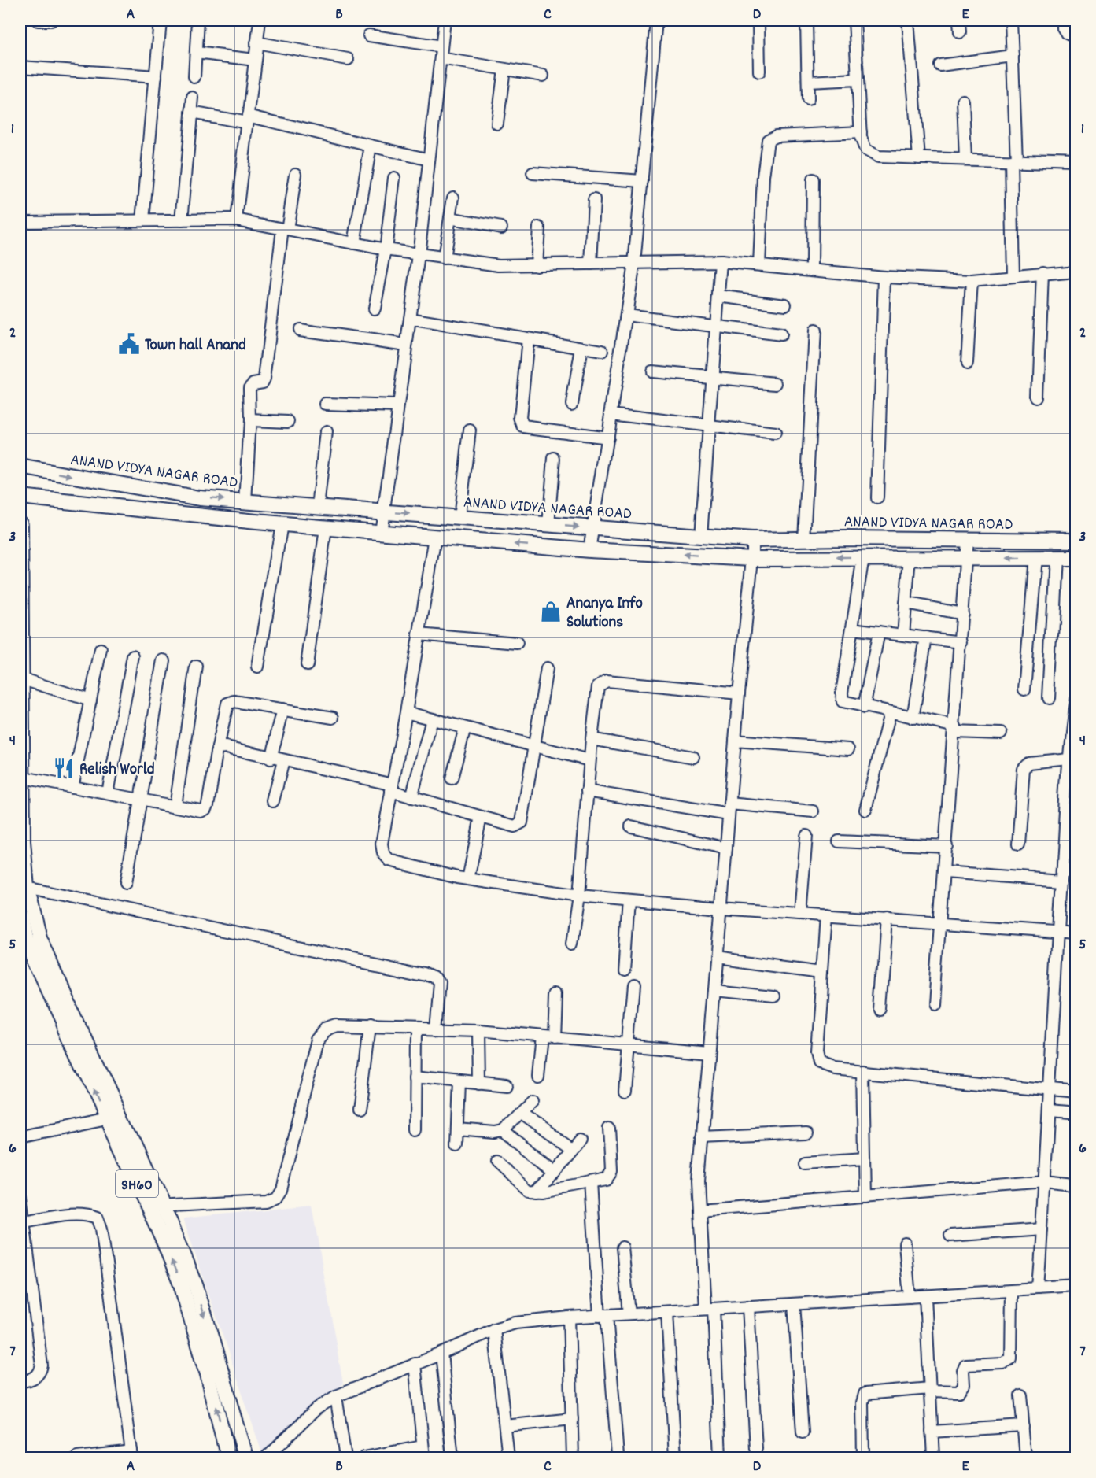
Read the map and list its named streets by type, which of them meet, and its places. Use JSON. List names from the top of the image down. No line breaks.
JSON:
{"streets":{"main road":["ANAND VIDYA NAGAR ROAD","SH60"]},"places":{"public building":["Town hall Anand"],"shop":["Ananya Info Solutions"],"restaurant":["Relish World"]},"grid":{"columns":["A","B","C","D","E"],"rows":["1","2","3","4","5","6","7"]}}
